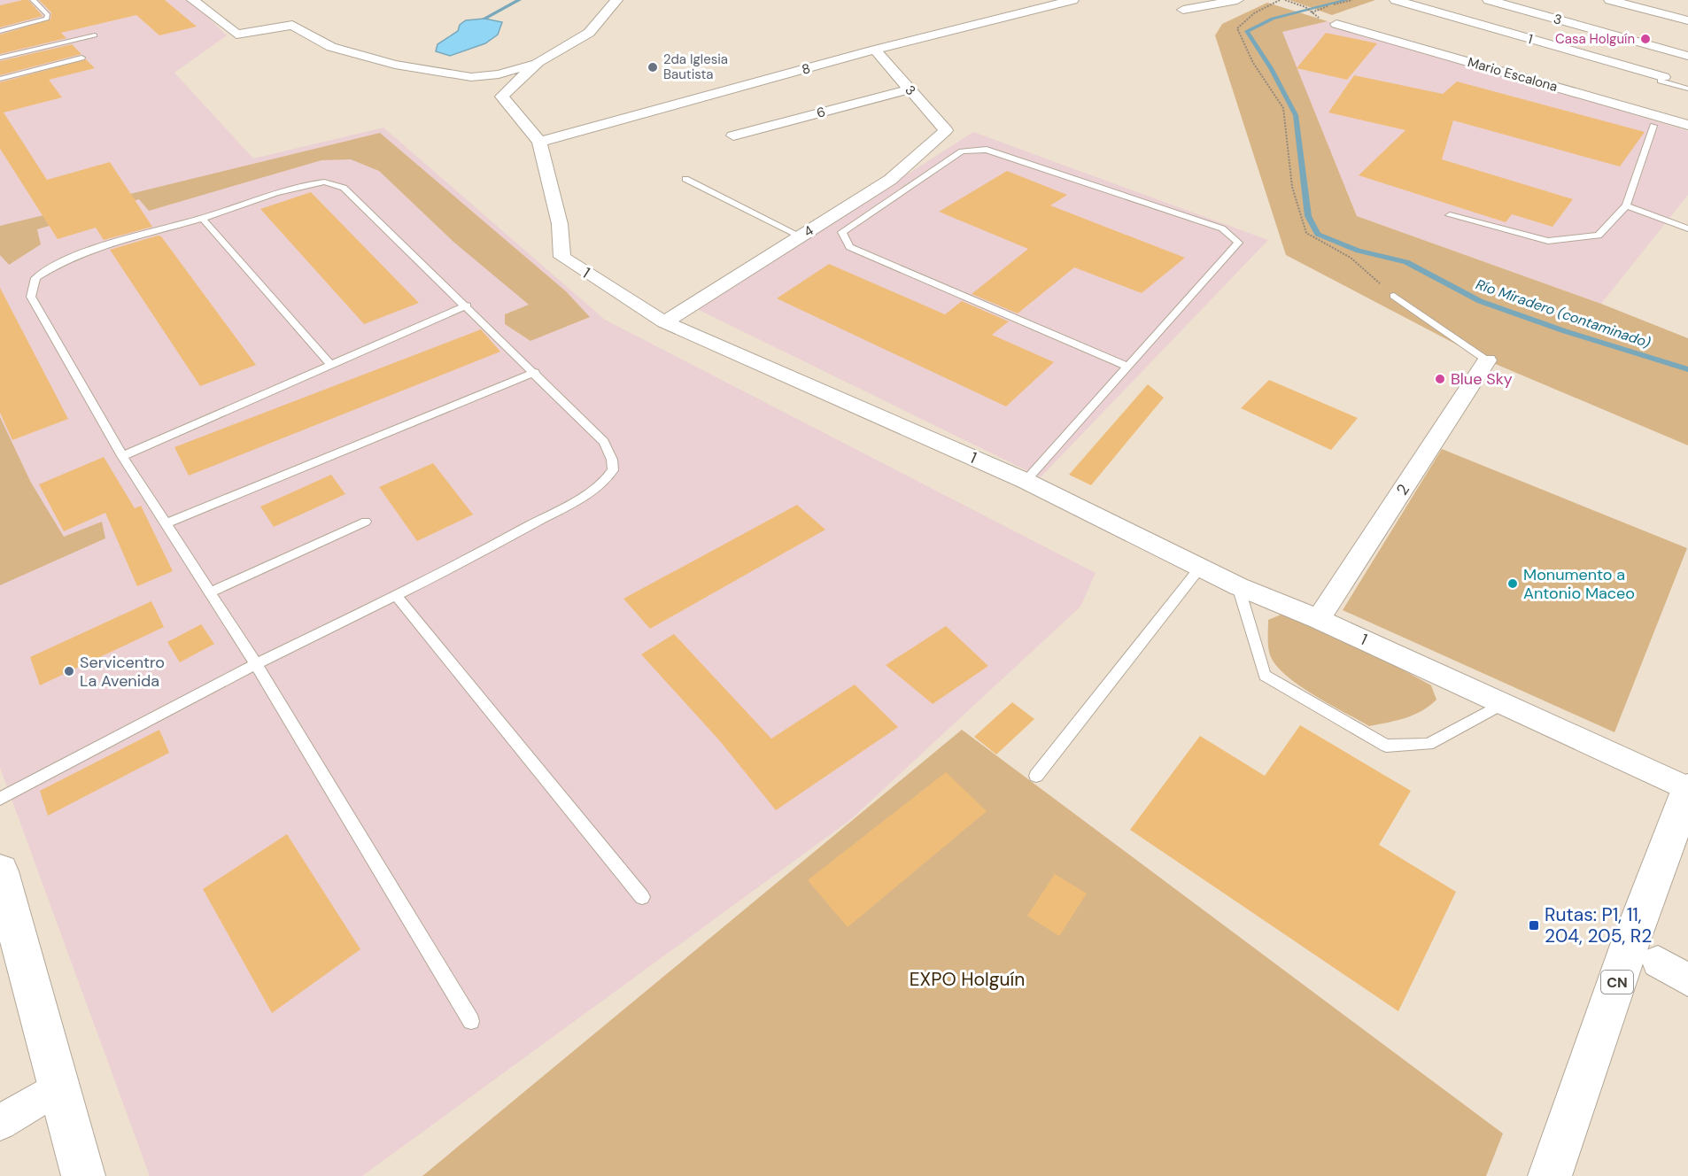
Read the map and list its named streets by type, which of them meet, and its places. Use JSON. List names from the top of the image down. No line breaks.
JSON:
{"streets":{"main road":["CN"],"street":["3","1","8","Mario Escalona","6","4","2"]},"crossings":[["3","8"],["3","6"],["3","4"],["1","8"],["1","4"],["1","2"],["1","CN"]],"water":["Río Miradero (contaminado)"],"parks":["EXPO Holguín"],"places":{"other":["Casa Holguín","2da Iglesia Bautista","Blue Sky","Monumento a Antonio Maceo","Servicentro La Avenida"],"transit":["Rutas: P1, 11, 204, 205, R2"]}}
